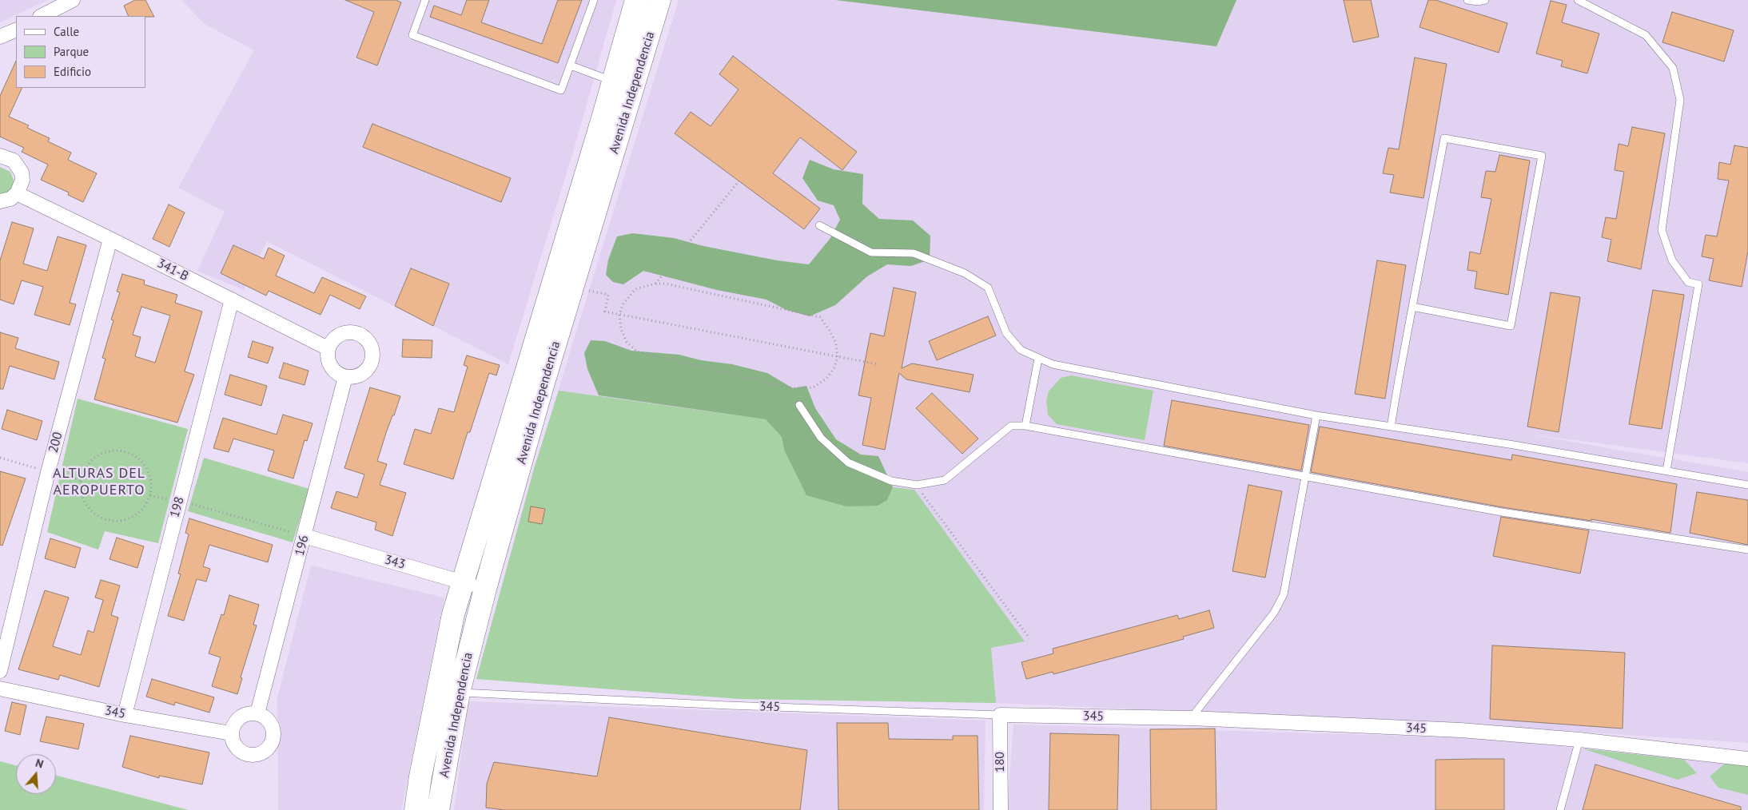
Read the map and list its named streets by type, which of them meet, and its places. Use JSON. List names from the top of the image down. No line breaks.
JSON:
{"streets":{"main road":["Avenida Independencia"],"street":["341-B","200","198","196","343","345","180"]},"crossings":[["Avenida Independencia","343"],["Avenida Independencia","345"],["341-B","200"],["341-B","198"],["341-B","196"],["198","345"],["196","343"],["196","345"],["345","180"]],"districts":["ALTURAS DEL AEROPUERTO"],"legend":["Calle","Parque","Edificio"],"north":"top"}
